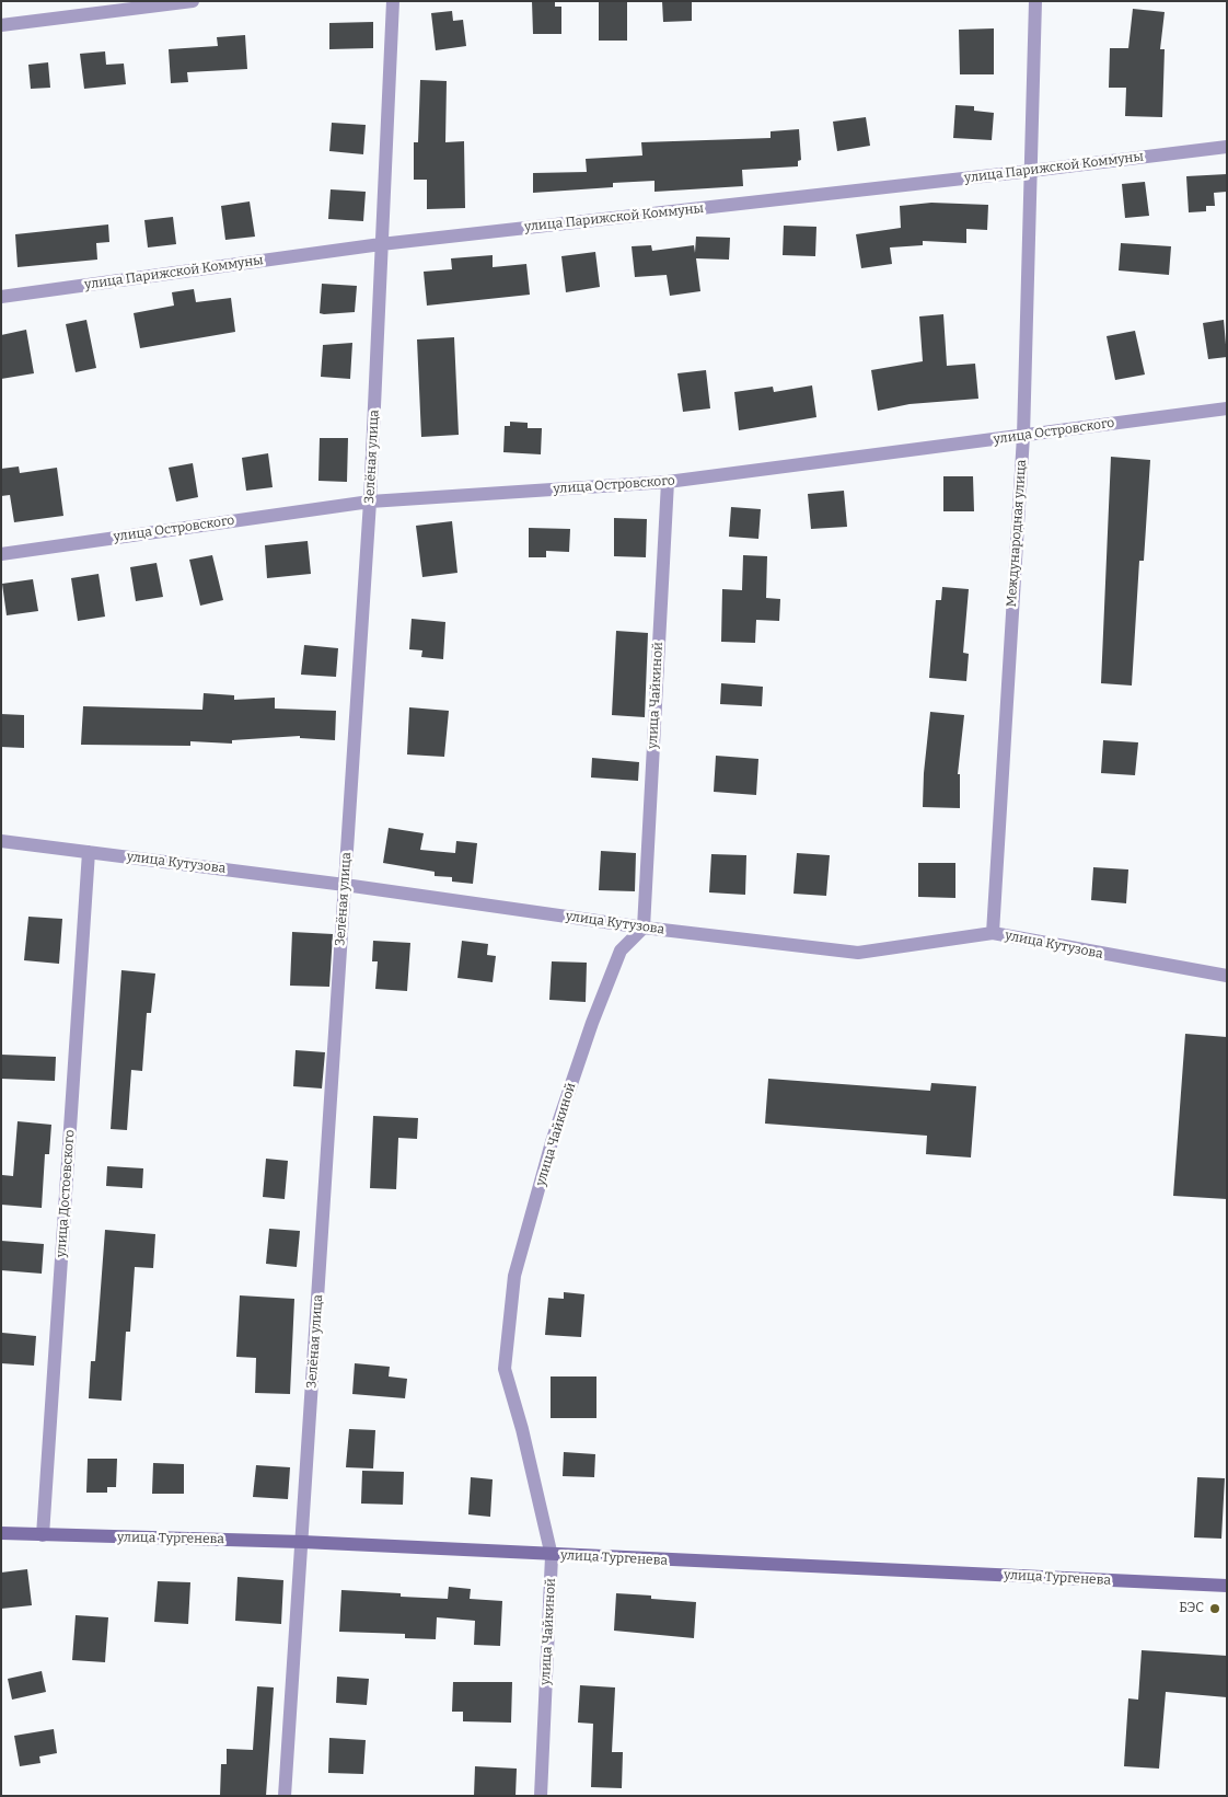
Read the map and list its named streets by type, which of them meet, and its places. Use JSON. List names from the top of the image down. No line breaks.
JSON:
{"streets":{"street":["улица Парижской Коммуны","улица Островского","Зелёная улица","Международная улица","улица Чайкиной","улица Кутузова","улица Достоевского","улица Тургенева"]},"crossings":[["улица Парижской Коммуны","Зелёная улица"],["улица Парижской Коммуны","Международная улица"],["улица Островского","Зелёная улица"],["улица Островского","Международная улица"],["улица Островского","улица Чайкиной"],["Зелёная улица","улица Кутузова"],["Зелёная улица","улица Тургенева"],["Международная улица","улица Кутузова"],["улица Чайкиной","улица Кутузова"],["улица Чайкиной","улица Тургенева"],["улица Кутузова","улица Достоевского"],["улица Достоевского","улица Тургенева"]],"places":["БЭС"]}
